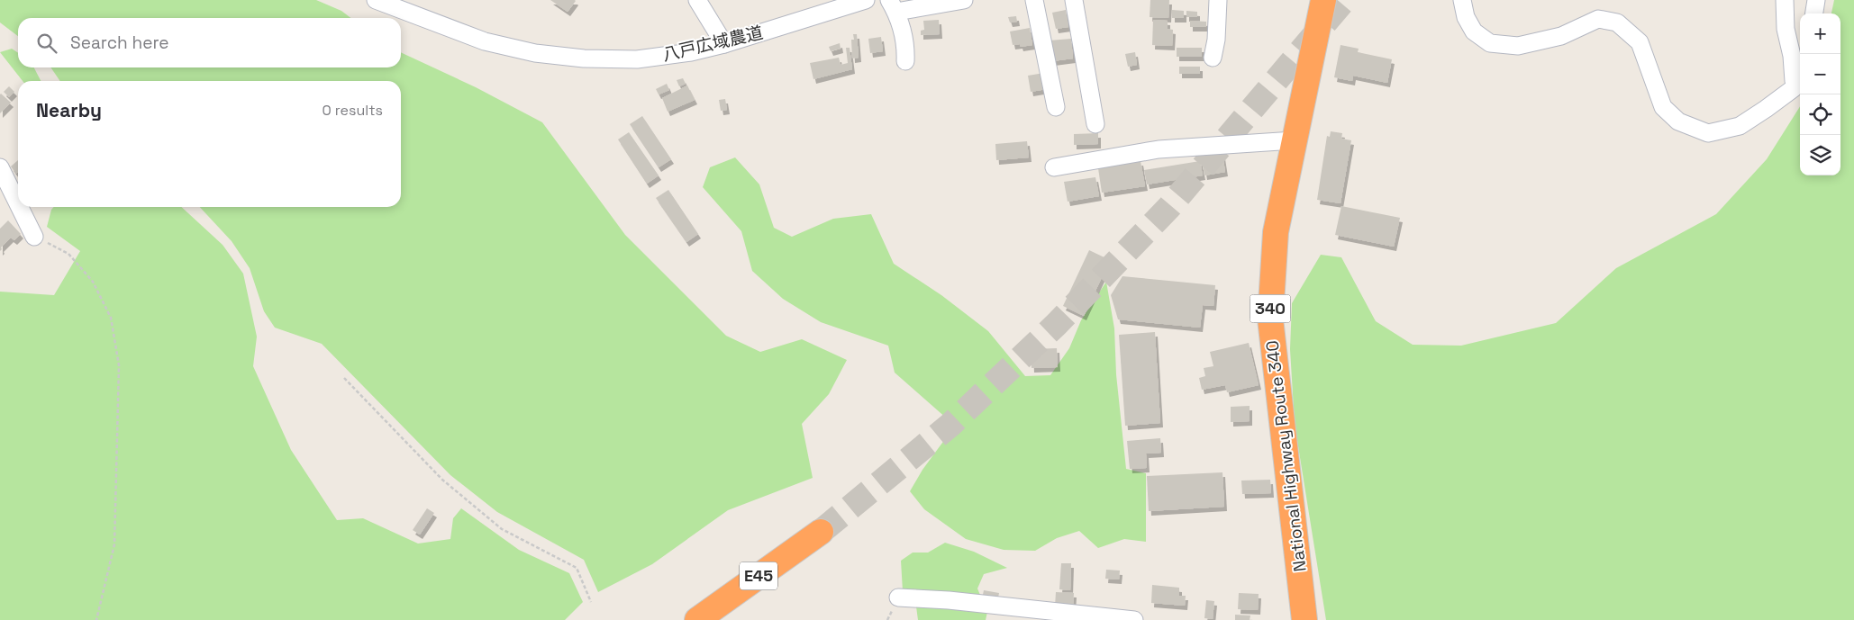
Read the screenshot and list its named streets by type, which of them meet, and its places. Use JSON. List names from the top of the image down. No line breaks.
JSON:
{"streets":{"highway":["340","National Highway Route 340","E45"],"street":["八戸広域農道"]},"page":{"map_buttons":["+","−"],"search":"Search here","heading":["Nearby","0 results"]}}
